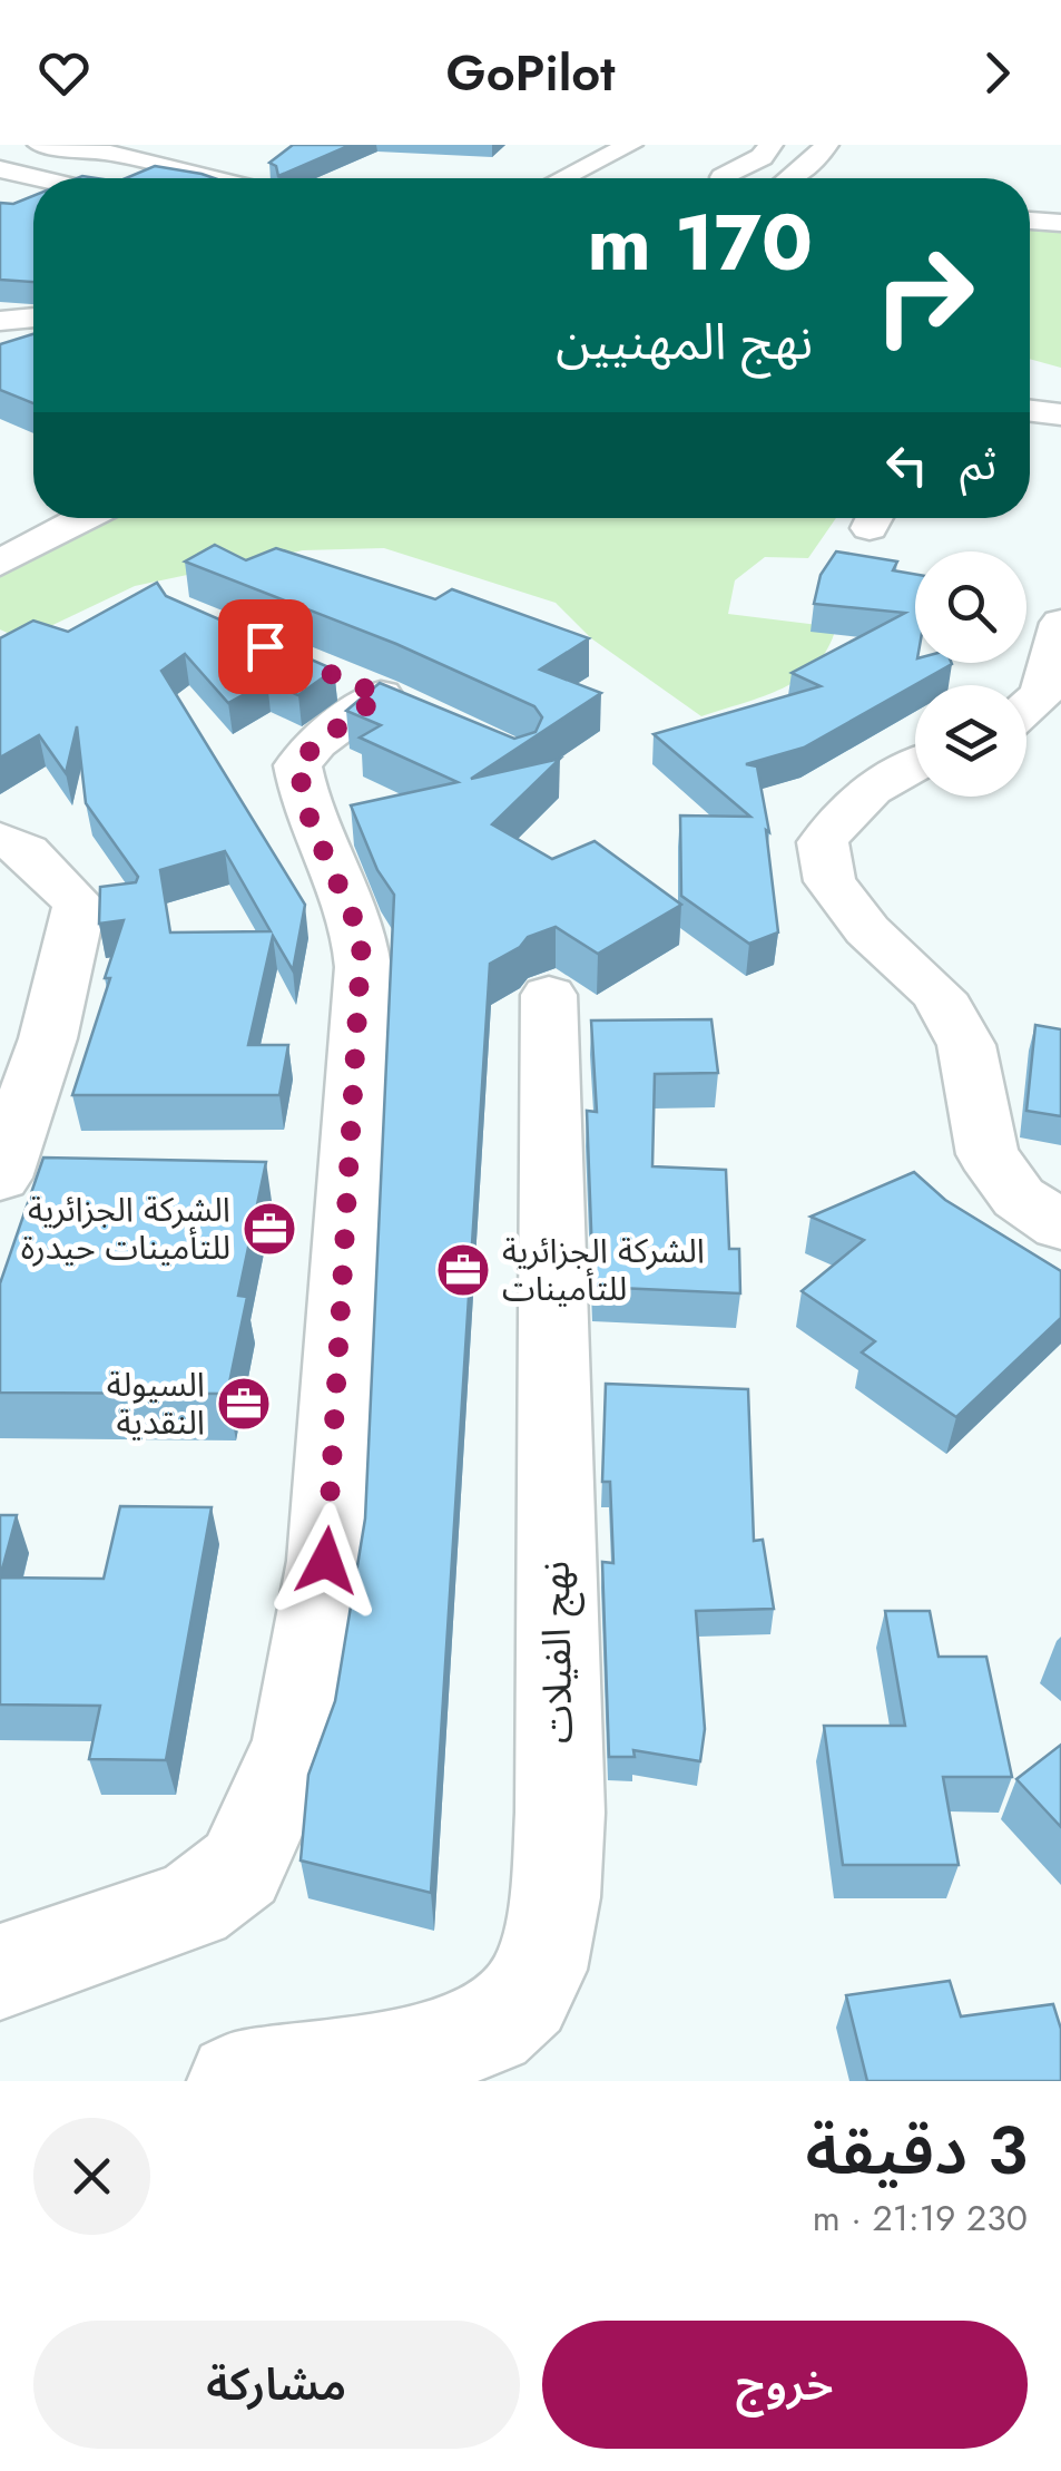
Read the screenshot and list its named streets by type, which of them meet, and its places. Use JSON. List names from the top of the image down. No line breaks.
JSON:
{"streets":{"street":["نهج الفيلات"]},"places":{"office":["الشركة الجزائرية للتأمينات حيدرة","الشركة الجزائرية للتأمينات","السيولة النقدية"]},"page":{"header":"GoPilot","turn":["170 m","نهج المهنيين"],"then":"ثم","heading":["3 دقيقة","230 m · 21:19"],"buttons":["خروج","مشاركة"]}}
